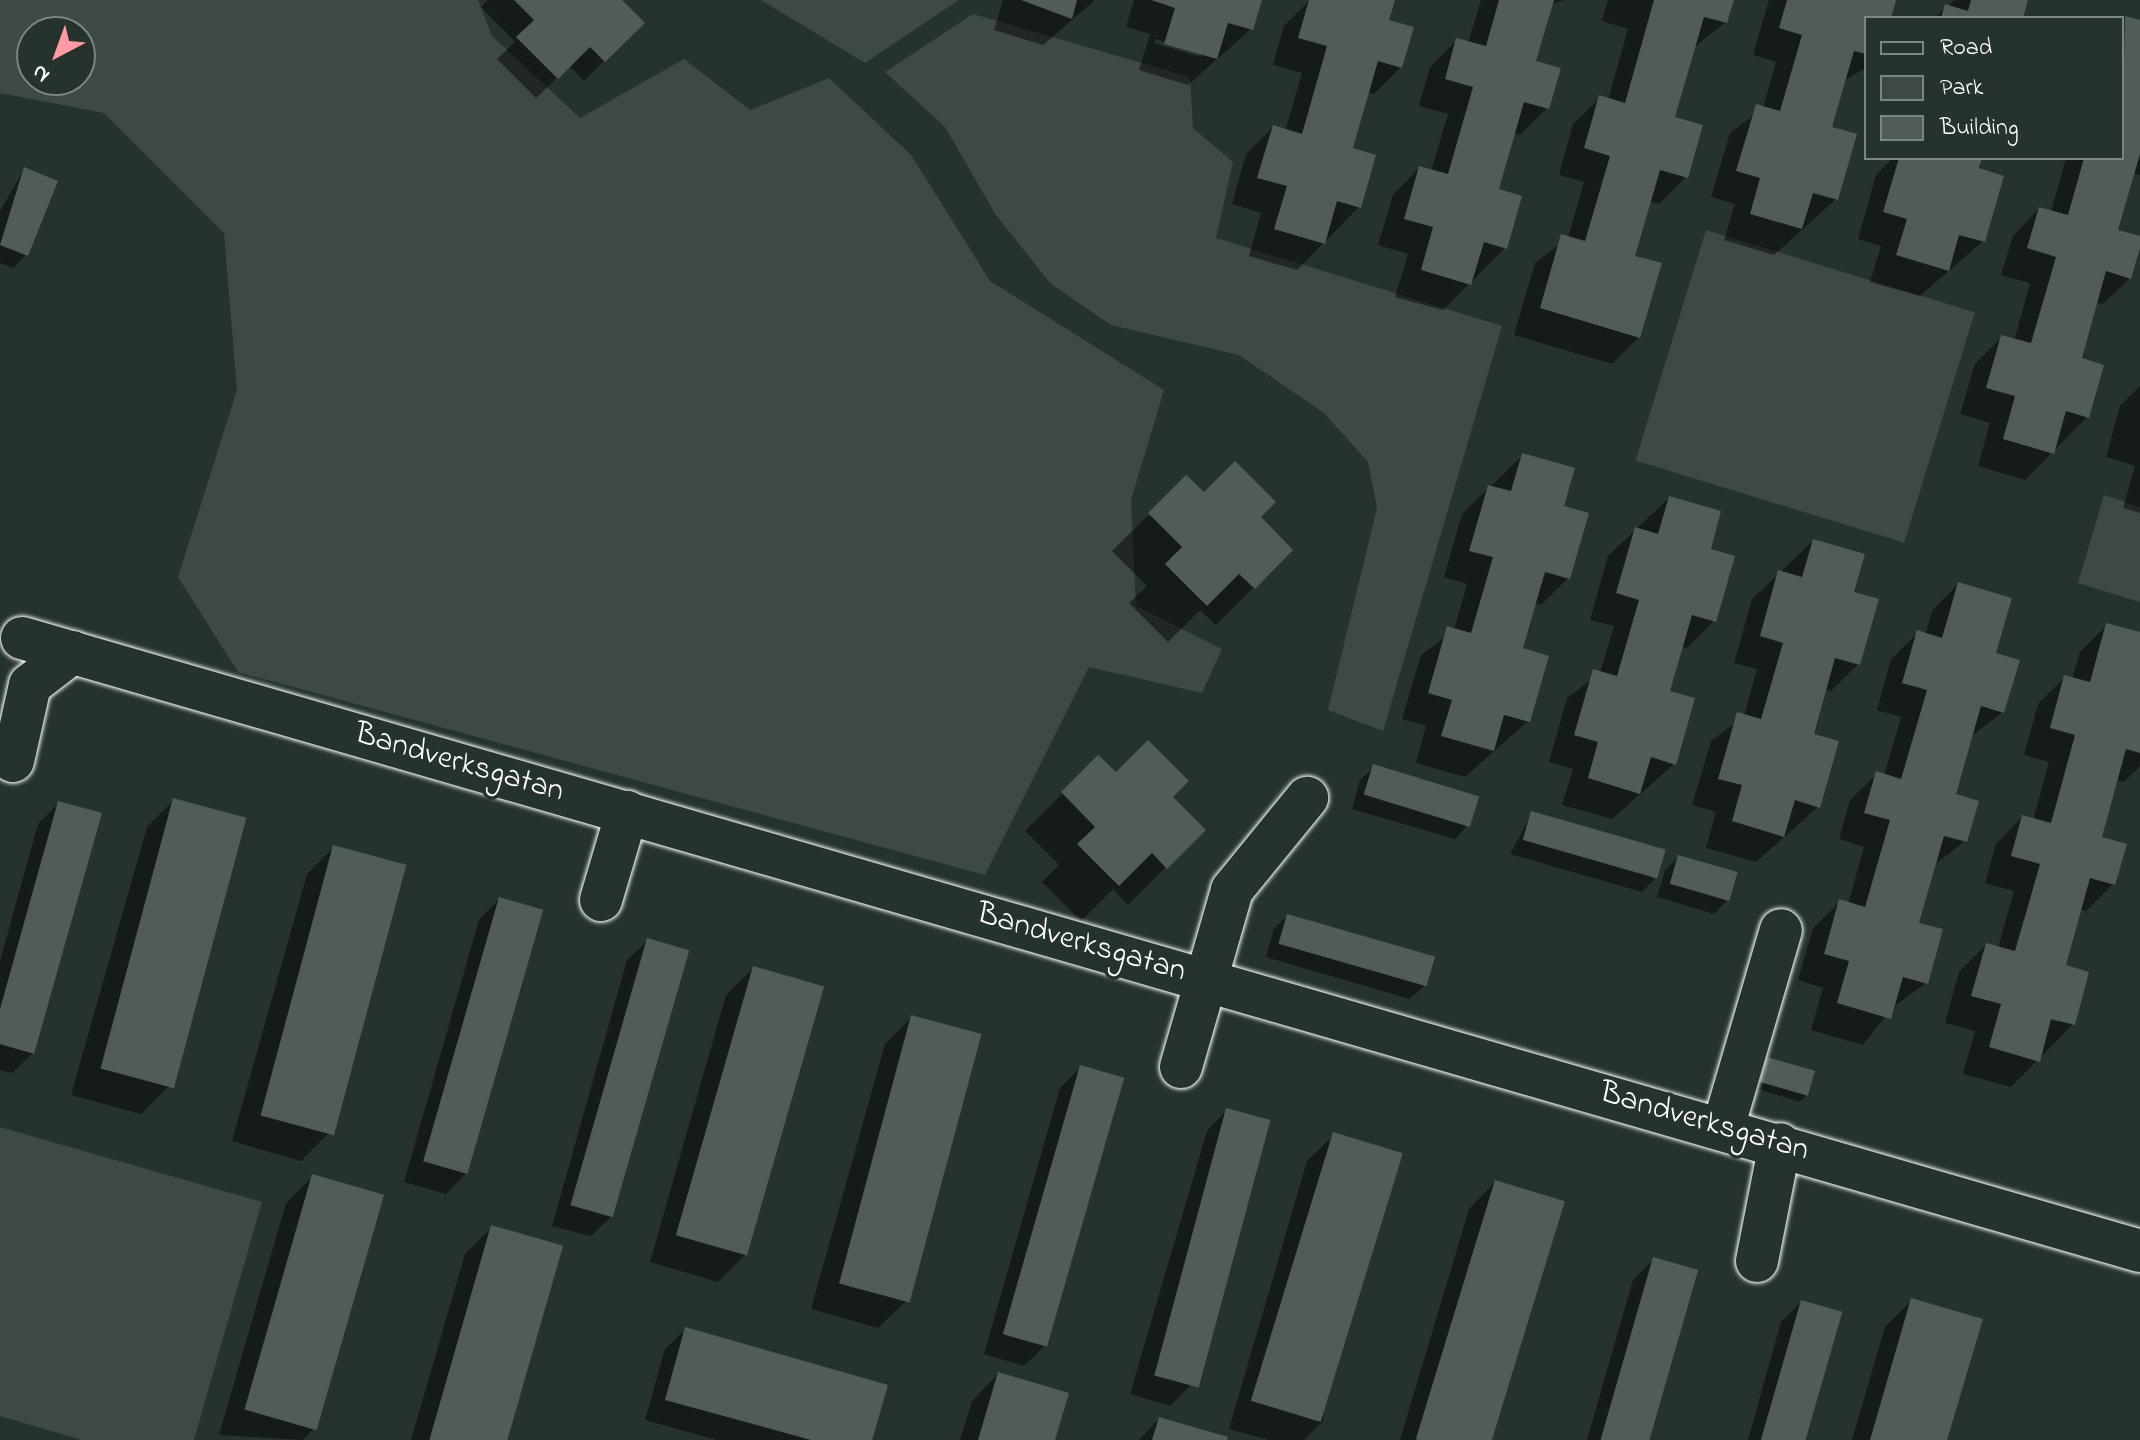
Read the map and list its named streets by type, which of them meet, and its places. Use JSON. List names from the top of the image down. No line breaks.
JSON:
{"streets":{"street":["Bandverksgatan"]},"legend":["Road","Park","Building"],"north":"bottom left"}
